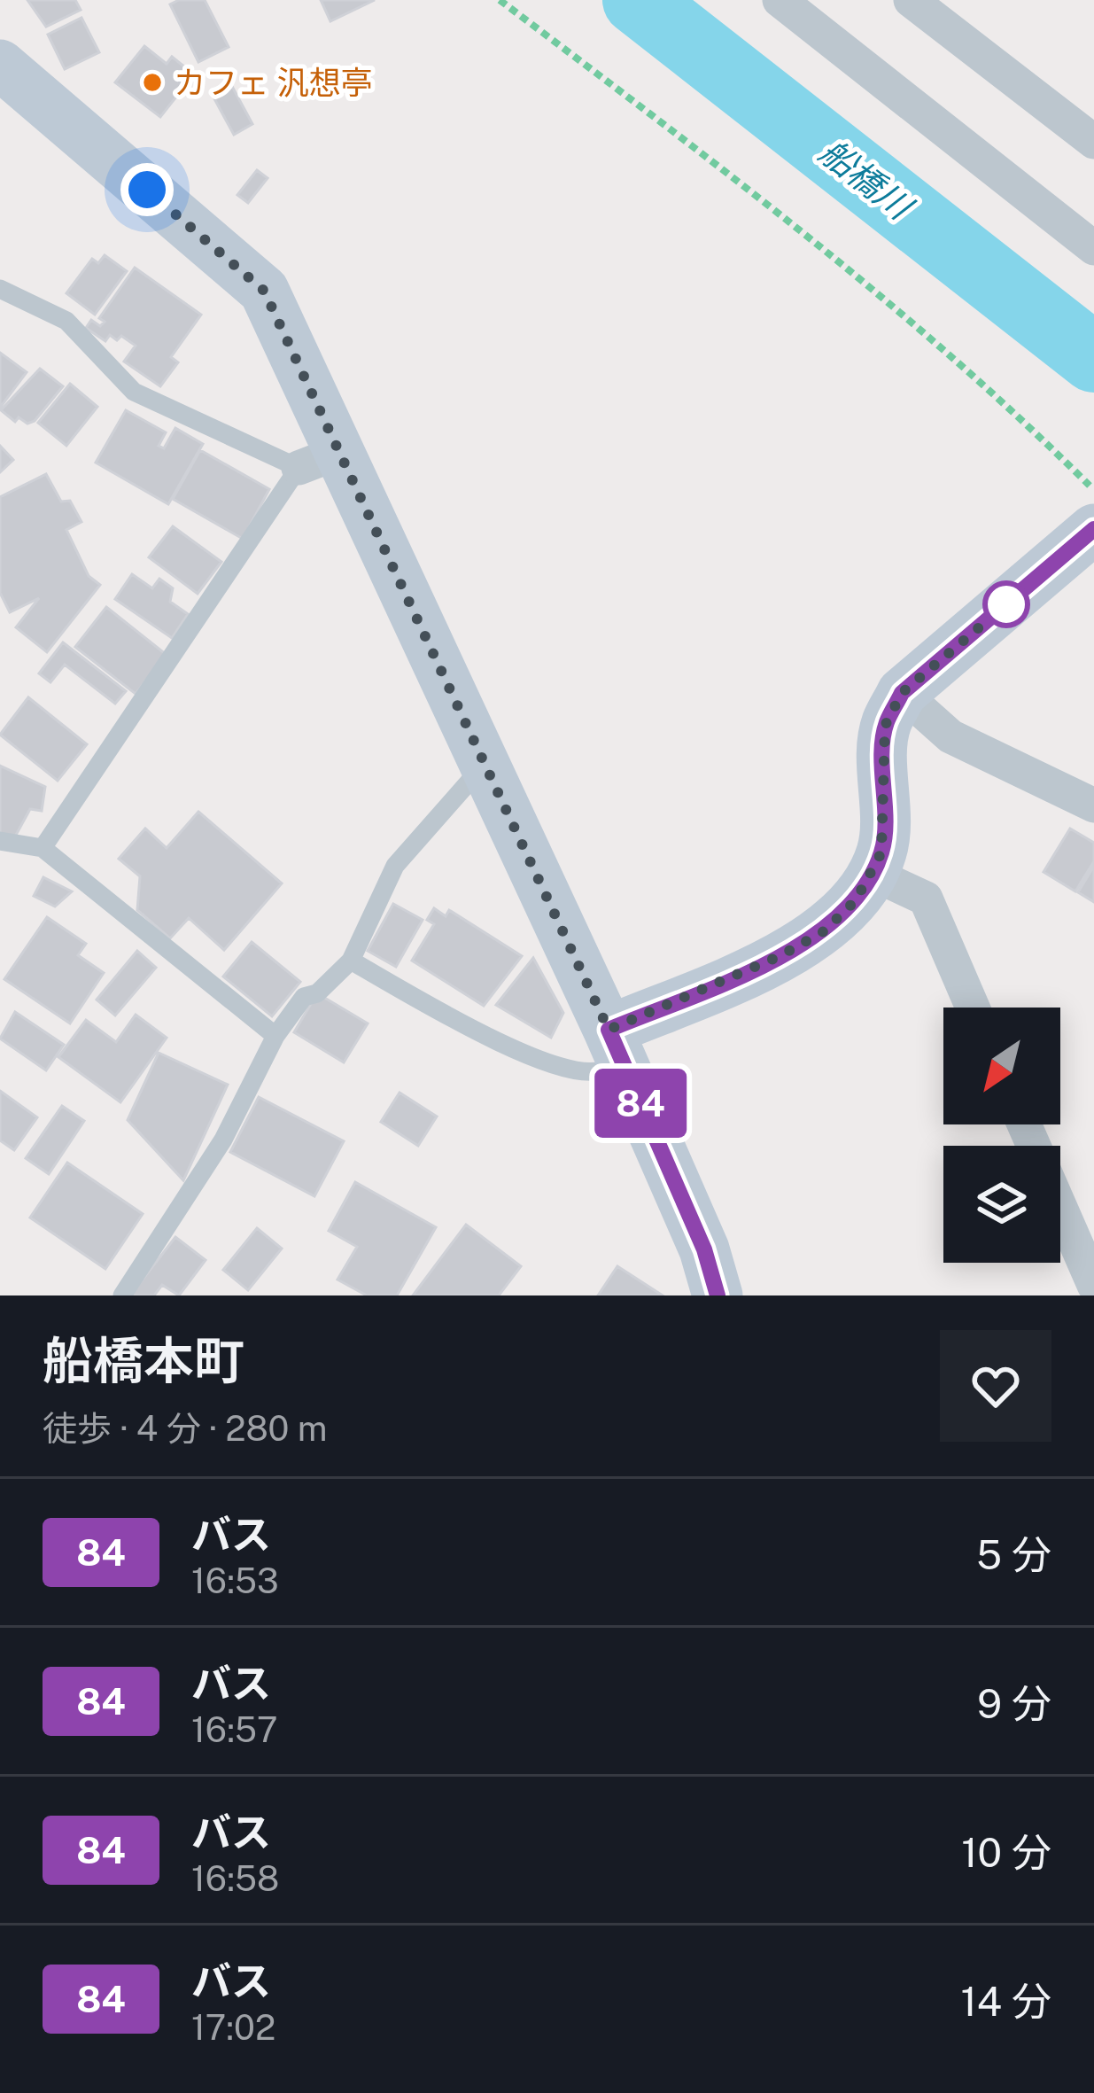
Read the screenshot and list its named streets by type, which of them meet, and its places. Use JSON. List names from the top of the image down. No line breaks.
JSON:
{"water":["船橋川"],"places":["カフェ 汎想亭"],"lines":["bus line 84"],"north":"bottom left","page":{"on_map":"84","heading":["船橋本町","徒歩 · 4 分 · 280 m"],"list":[{"mark":"84","name":"バス","note":"16:53","value":"5 分"},{"mark":"84","name":"バス","note":"16:57","value":"9 分"},{"mark":"84","name":"バス","note":"16:58","value":"10 分"},{"mark":"84","name":"バス","note":"17:02","value":"14 分"}]}}
